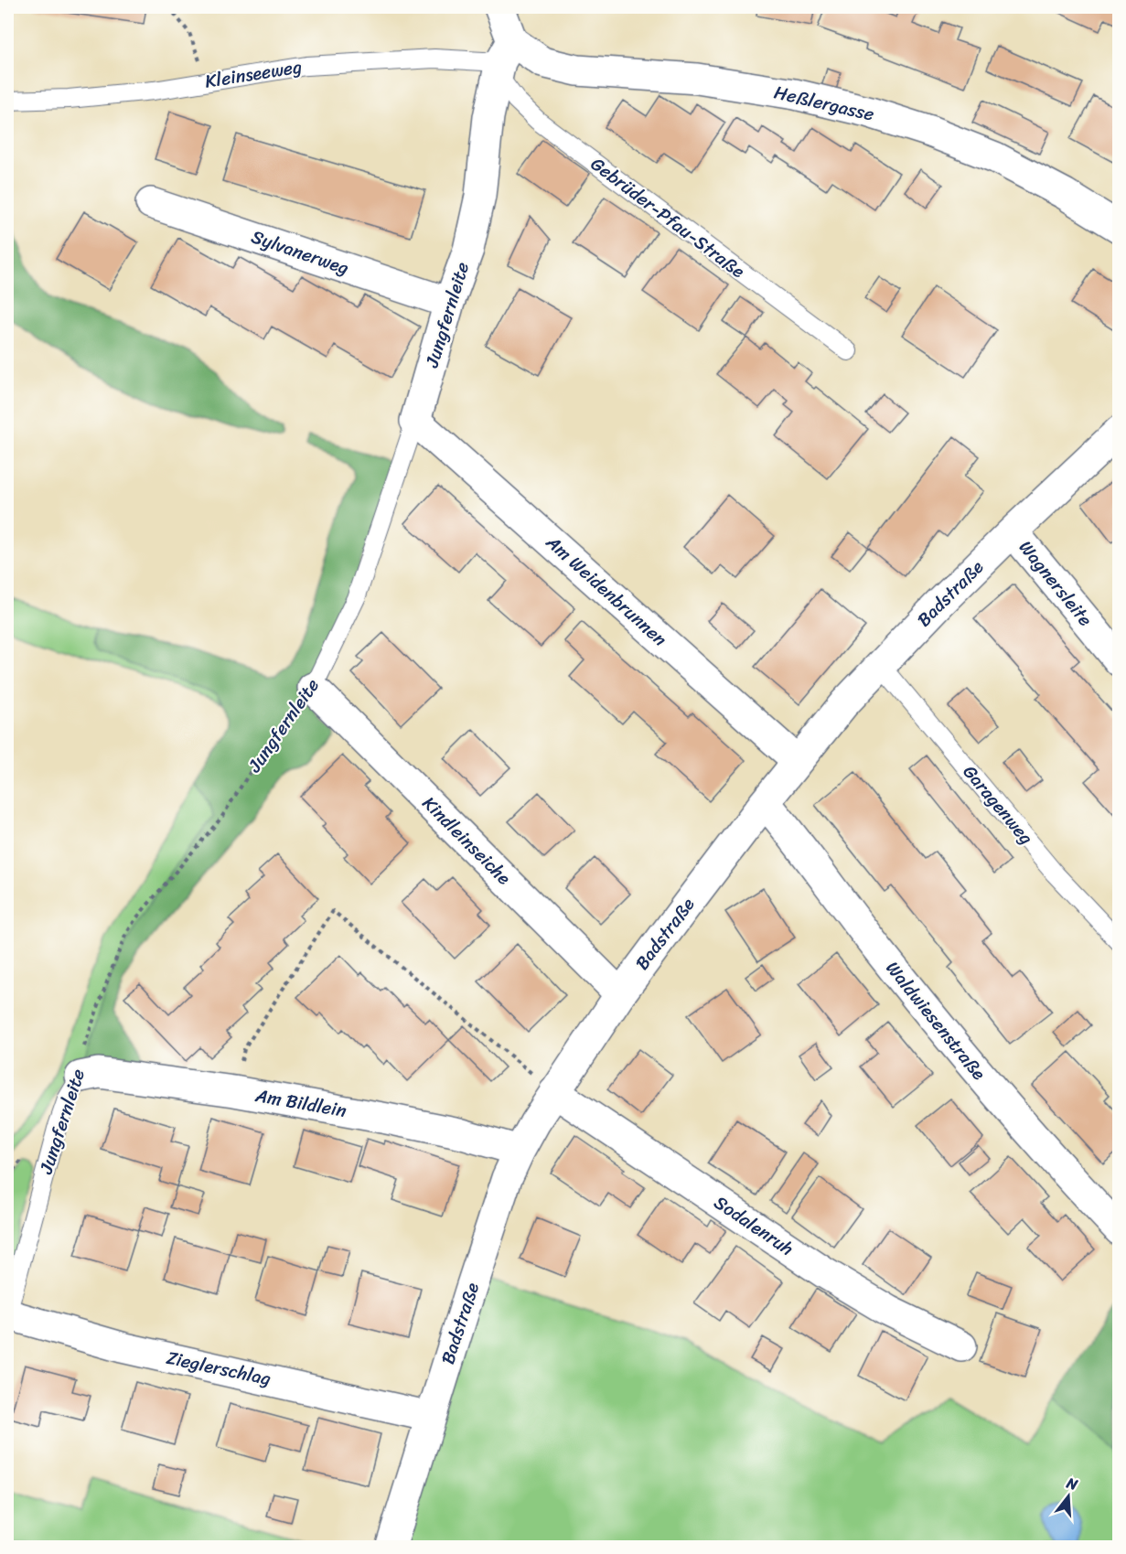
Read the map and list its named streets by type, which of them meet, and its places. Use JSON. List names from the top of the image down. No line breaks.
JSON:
{"streets":{"street":["Heßlergasse","Sylvanerweg","Jungfernleite","Wagnersleite","Am Weidenbrunnen","Badstraße","Kindleinseiche","Waldwiesenstraße","Am Bildlein","Sodalenruh","Zieglerschlag"],"lane":["Kleinseeweg","Gebrüder-Pfau-Straße","Garagenweg"]},"crossings":[["Kleinseeweg","Heßlergasse"],["Kleinseeweg","Gebrüder-Pfau-Straße"],["Kleinseeweg","Jungfernleite"],["Heßlergasse","Gebrüder-Pfau-Straße"],["Heßlergasse","Jungfernleite"],["Gebrüder-Pfau-Straße","Jungfernleite"],["Sylvanerweg","Jungfernleite"],["Jungfernleite","Am Weidenbrunnen"],["Jungfernleite","Kindleinseiche"],["Jungfernleite","Am Bildlein"],["Jungfernleite","Zieglerschlag"],["Wagnersleite","Badstraße"],["Am Weidenbrunnen","Badstraße"],["Badstraße","Garagenweg"],["Badstraße","Kindleinseiche"],["Badstraße","Waldwiesenstraße"],["Badstraße","Am Bildlein"],["Badstraße","Sodalenruh"],["Badstraße","Zieglerschlag"]],"north":"top"}
